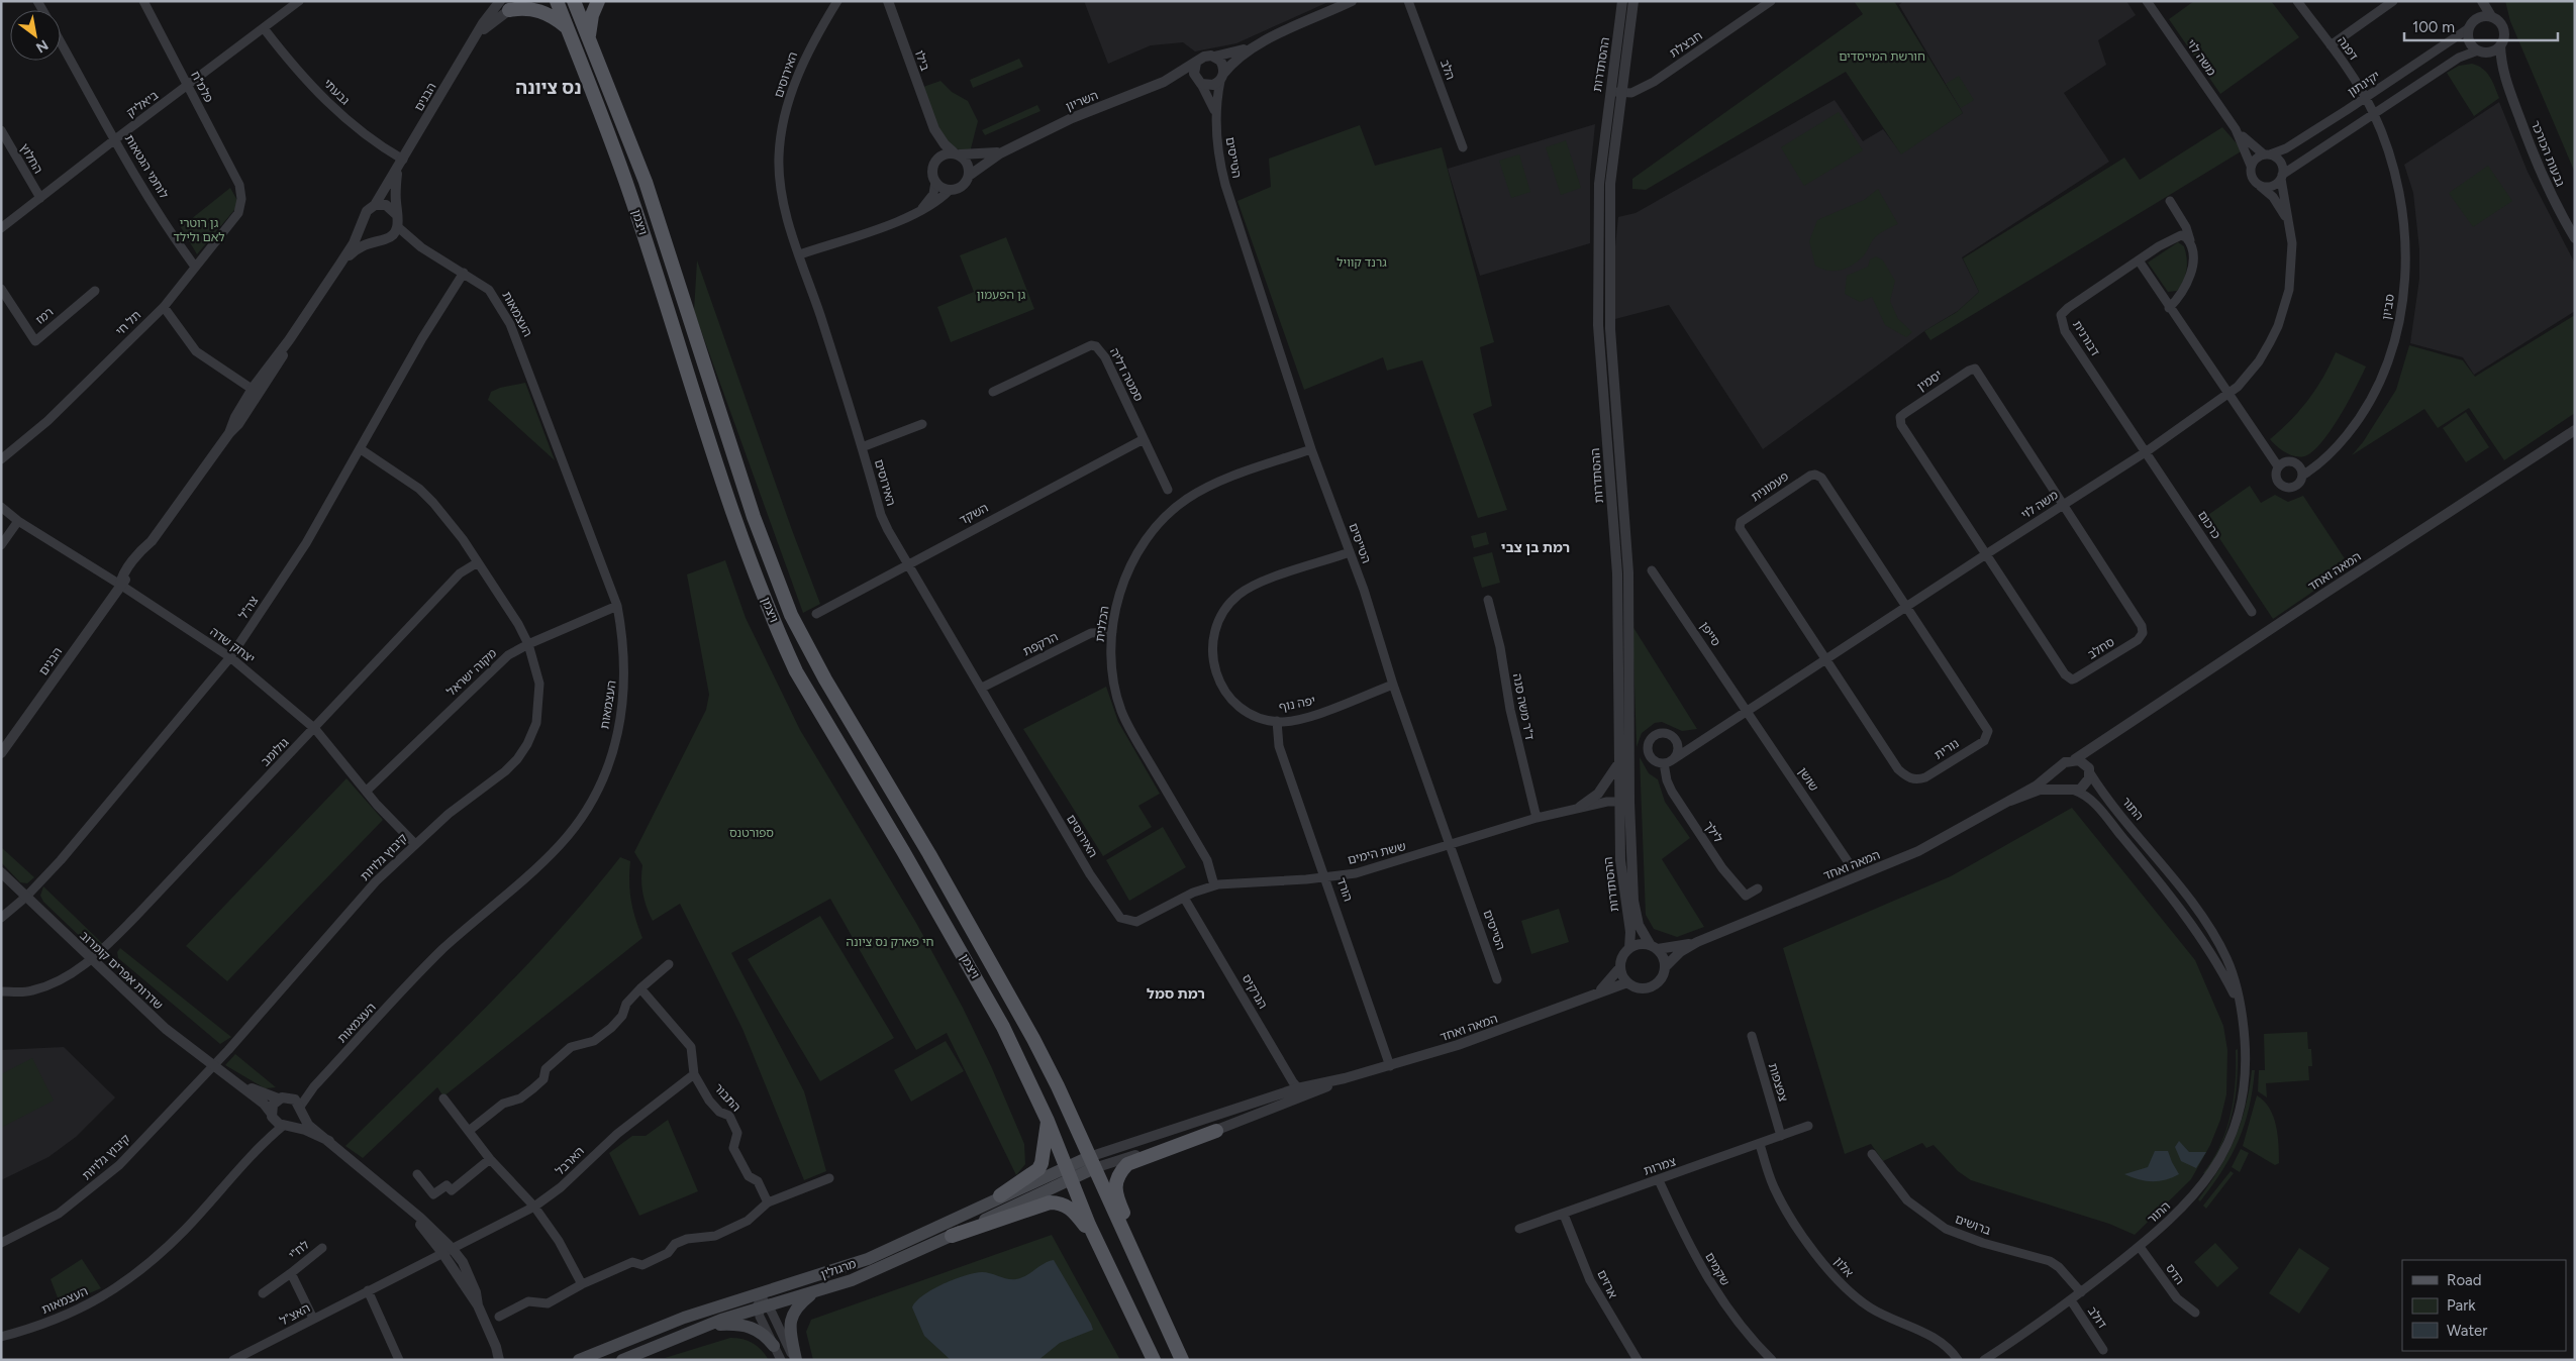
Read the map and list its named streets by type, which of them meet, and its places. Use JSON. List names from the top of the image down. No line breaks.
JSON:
{"streets":{"main road":["ויצמן","מרגולין"],"street":["חבצלת","דפנה","משה לוי","בילו","ההסתדרות","הלב","האירוסים","יקינתון","פלמ\"ח","גבעתי","הבנים","השריון","ביאליק","גבעות הכורכר","הטייסים","החלוץ","לוחמי הגטאות","סביון","העצמאות","רמז","תל חי","דבורנית","סמטה דליה","יסמין","פעמונית","השקד","כרכום","המאה ואחד","צה\"ל","הכלנית","סייפן","הרקפת","יצחק שדה","סחלב","מקוה ישראל","יפה נוף","ד\"ר משה סנה","נורית","גולומב","שושן","התור","לילך","ששת הימים","קיבוץ גלויות","הורד","שדרות אפרים קומרוב","הנרקיס","צפצפות","התבור","הארבל","צמרות","ברושים","לח\"י","אלון","שקמים","הדס","ארזים","האצ\"ל","דולב"]},"crossings":[["חבצלת","ההסתדרות"],["דפנה","יקינתון"],["דפנה","סביון"],["משה לוי","יקינתון"],["משה לוי","דבורנית"],["משה לוי","יסמין"],["משה לוי","פעמונית"],["משה לוי","כרכום"],["משה לוי","סייפן"],["משה לוי","סחלב"],["משה לוי","נורית"],["משה לוי","שושן"],["משה לוי","לילך"],["בילו","השריון"],["ההסתדרות","המאה ואחד"],["ההסתדרות","ששת הימים"],["האירוסים","השקד"],["האירוסים","הרקפת"],["האירוסים","ששת הימים"],["יקינתון","גבעות הכורכר"],["פלמ\"ח","ביאליק"],["פלמ\"ח","תל חי"],["גבעתי","הבנים"],["גבעתי","ביאליק"],["הבנים","העצמאות"],["הבנים","יצחק שדה"],["השריון","הטייסים"],["ביאליק","החלוץ"],["ביאליק","לוחמי הגטאות"],["הטייסים","הכלנית"],["הטייסים","יפה נוף"],["הטייסים","ששת הימים"],["הטייסים","הורד"],["לוחמי הגטאות","תל חי"],["ויצמן","המאה ואחד"],["ויצמן","מרגולין"],["העצמאות","צה\"ל"],["העצמאות","מקוה ישראל"],["העצמאות","שדרות אפרים קומרוב"],["דבורנית","כרכום"],["סמטה דליה","השקד"],["יסמין","סחלב"],["פעמונית","נורית"],["המאה ואחד","התור"],["המאה ואחד","הורד"],["המאה ואחד","הנרקיס"],["המאה ואחד","מרגולין"],["צה\"ל","יצחק שדה"],["צה\"ל","קיבוץ גלויות"],["צה\"ל","שדרות אפרים קומרוב"],["הכלנית","הרקפת"],["הכלנית","ששת הימים"],["סייפן","שושן"],["יצחק שדה","מקוה ישראל"],["יצחק שדה","גולומב"],["יצחק שדה","קיבוץ גלויות"],["מקוה ישראל","קיבוץ גלויות"],["יפה נוף","הורד"],["ד\"ר משה סנה","ששת הימים"],["גולומב","קיבוץ גלויות"],["גולומב","שדרות אפרים קומרוב"],["התור","ברושים"],["התור","הדס"],["התור","דולב"],["ששת הימים","הורד"],["ששת הימים","הנרקיס"],["קיבוץ גלויות","שדרות אפרים קומרוב"],["צפצפות","צמרות"],["התבור","הארבל"],["הארבל","האצ\"ל"],["צמרות","אלון"],["צמרות","שקמים"],["צמרות","ארזים"],["לח\"י","האצ\"ל"]],"districts":["נס ציונה","רמת בן צבי","רמת סמל"],"parks":["חורשת המייסדים","גן רוטרי לאם ולילד","גרנד קוויל","גן הפעמון","ספורטנס","חי פארק נס ציונה"],"legend":["Road","Park","Water"],"scale_bar":"100 m","north":"bottom right"}
